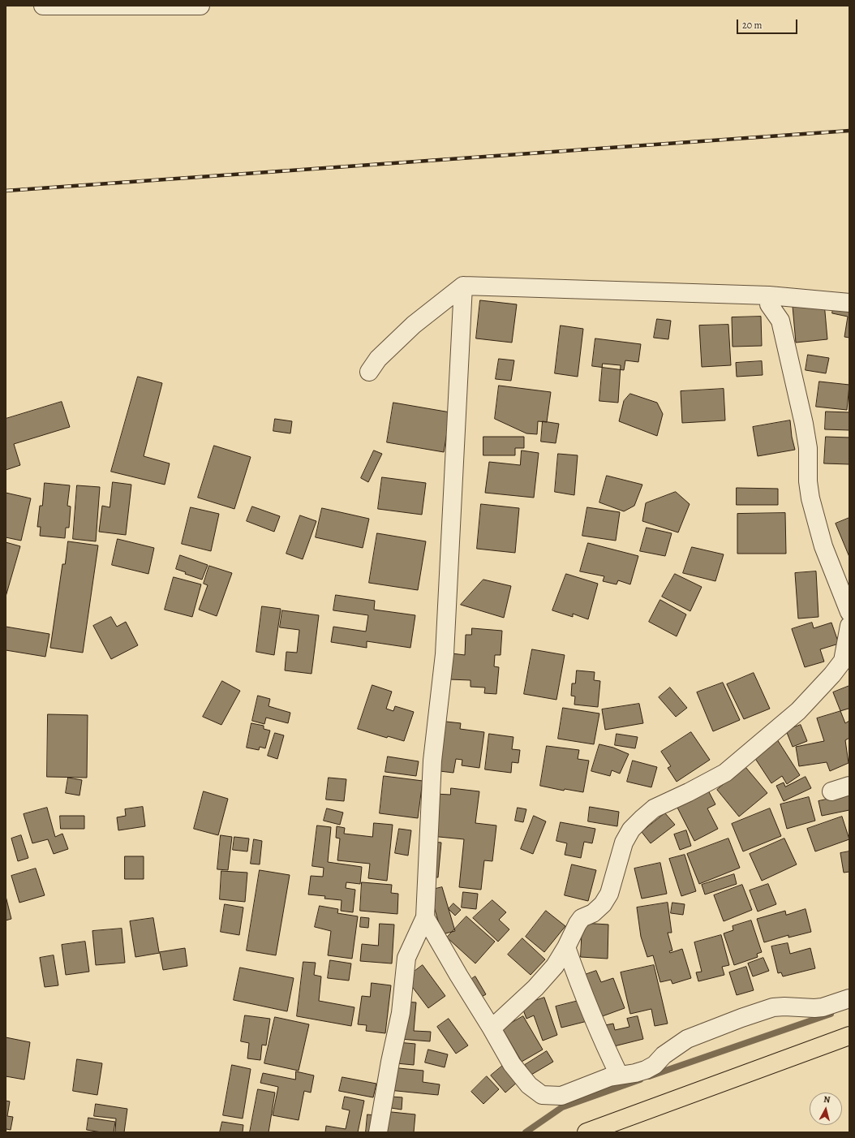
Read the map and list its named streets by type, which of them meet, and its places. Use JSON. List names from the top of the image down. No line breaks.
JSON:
{"scale_bar":"20 m","north":"top"}
